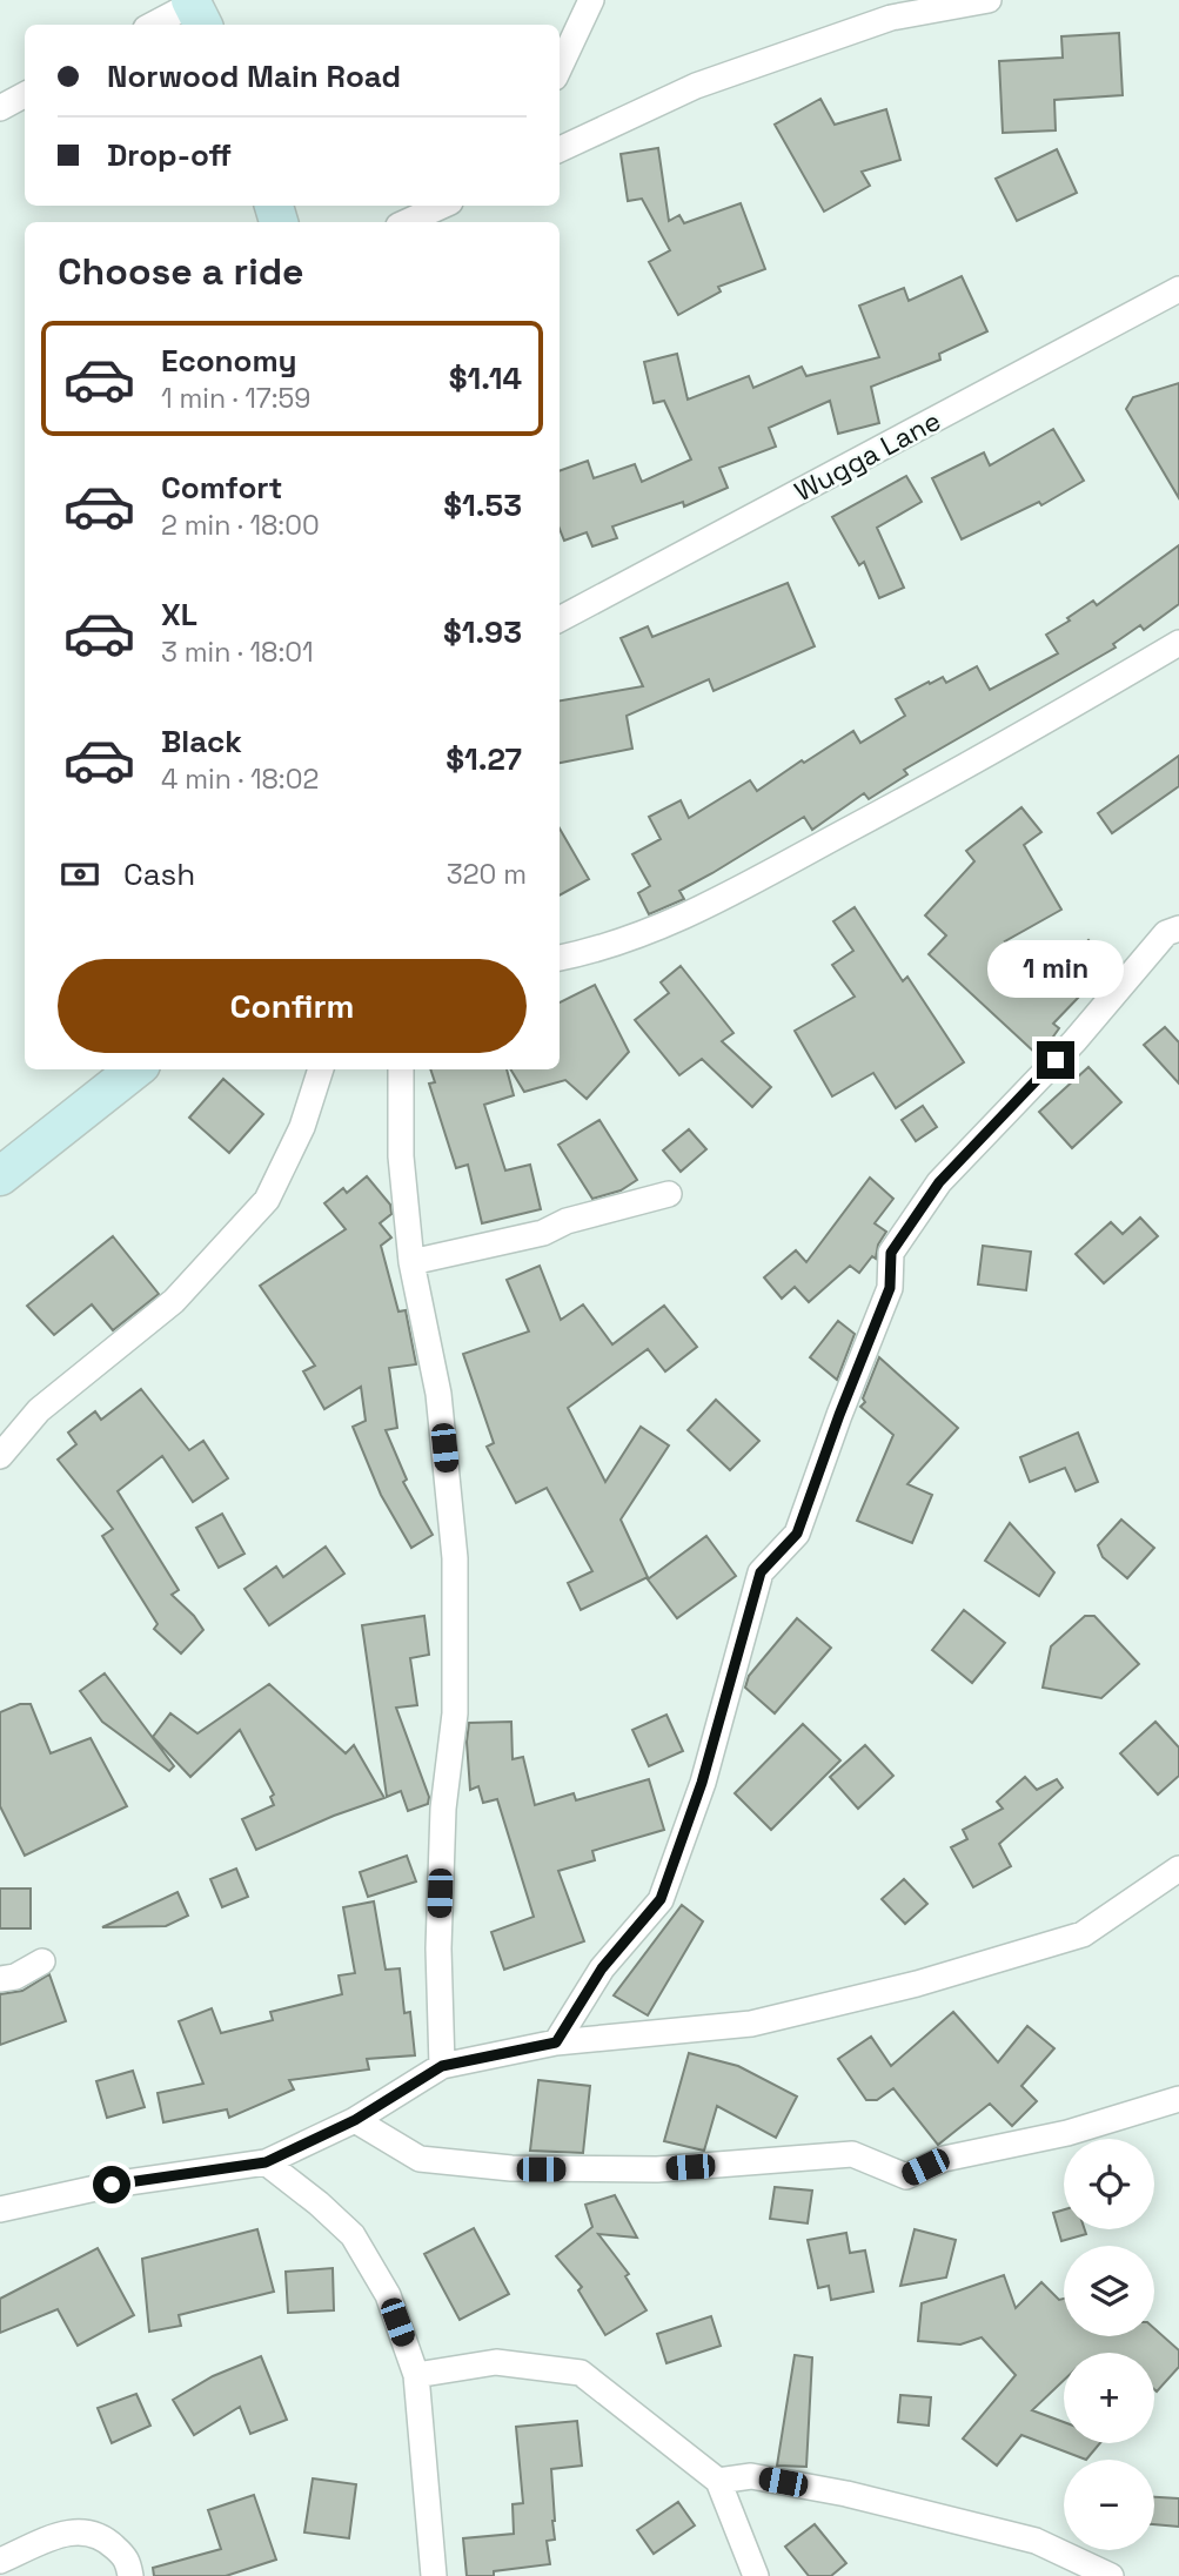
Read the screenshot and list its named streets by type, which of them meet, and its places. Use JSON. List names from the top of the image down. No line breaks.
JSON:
{"streets":{"street":["Wugga Lane"]},"page":{"banner":["Norwood Main Road","Drop-off"],"heading":"Choose a ride","list":[{"name":"Economy","note":"1 min · 17:59","value":"$1.14"},{"name":"Comfort","note":"2 min · 18:00","value":"$1.53"},{"name":"XL","note":"3 min · 18:01","value":"$1.93"},{"name":"Black","note":"4 min · 18:02","value":"$1.27"}],"pay":["Cash","320 m"],"bubble":"1 min","buttons":"Confirm","map_buttons":["+","−"]}}
